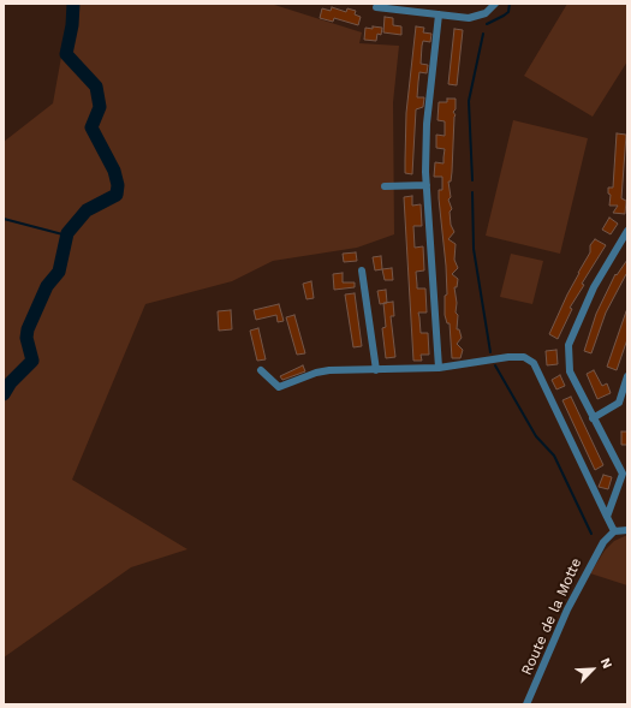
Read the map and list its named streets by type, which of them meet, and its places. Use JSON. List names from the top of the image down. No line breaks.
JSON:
{"streets":{"street":["Route de la Motte"]},"north":"top right"}
